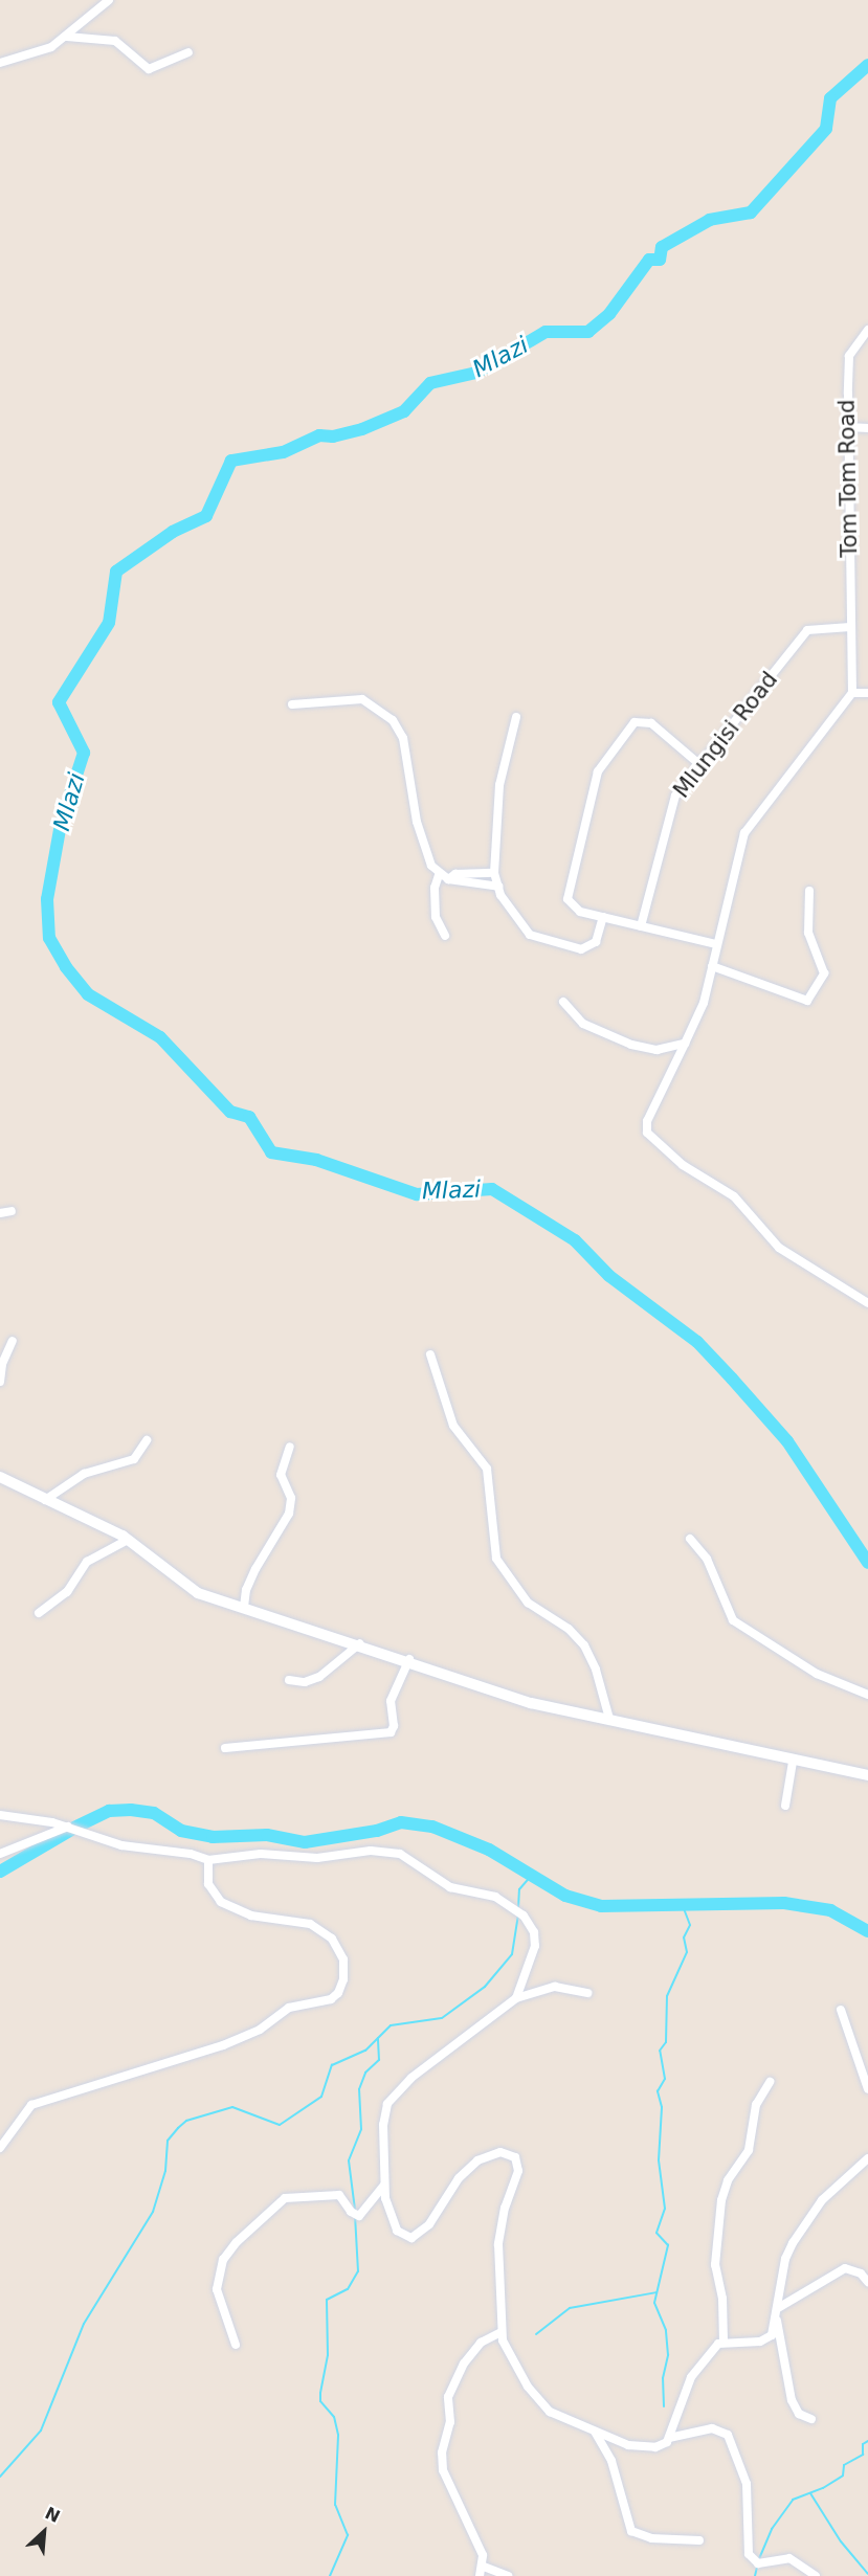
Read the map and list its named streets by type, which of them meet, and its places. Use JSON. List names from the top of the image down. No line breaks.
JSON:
{"streets":{"street":["Tom Tom Road","Mlungisi Road"]},"crossings":[["Tom Tom Road","Mlungisi Road"]],"water":["Mlazi"],"north":"top right"}
